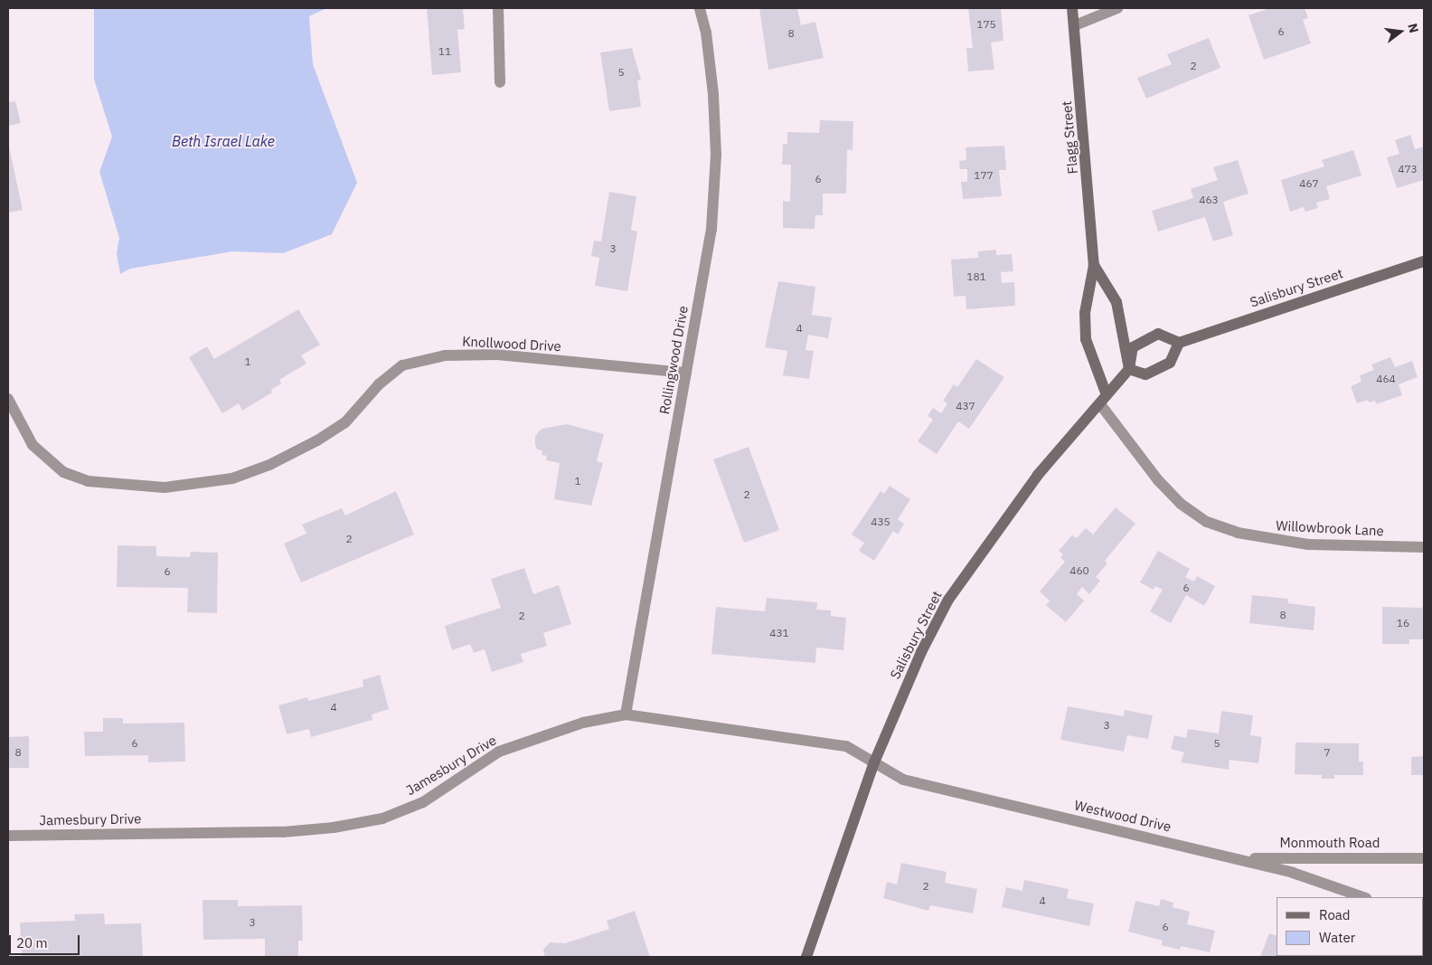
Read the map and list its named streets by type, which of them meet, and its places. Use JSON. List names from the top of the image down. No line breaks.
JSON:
{"streets":{"main road":["Flagg Street","Salisbury Street"],"street":["Knollwood Drive","Rollingwood Drive","Willowbrook Lane","Jamesbury Drive","Westwood Drive","Monmouth Road"]},"crossings":[["Flagg Street","Salisbury Street"],["Flagg Street","Willowbrook Lane"],["Salisbury Street","Willowbrook Lane"],["Salisbury Street","Jamesbury Drive"],["Salisbury Street","Westwood Drive"],["Knollwood Drive","Rollingwood Drive"],["Rollingwood Drive","Jamesbury Drive"],["Jamesbury Drive","Westwood Drive"],["Westwood Drive","Monmouth Road"]],"water":["Beth Israel Lake"],"house_numbers":["175","6","8","11","2","5","473","177","6","467","463","3","181","4","1","464","437","1","2","435","2","460","6","6","8","2","16","431","4","3","6","5","8","7","2","4","3","6"],"legend":["Road","Water"],"scale_bar":"20 m","north":"right"}
